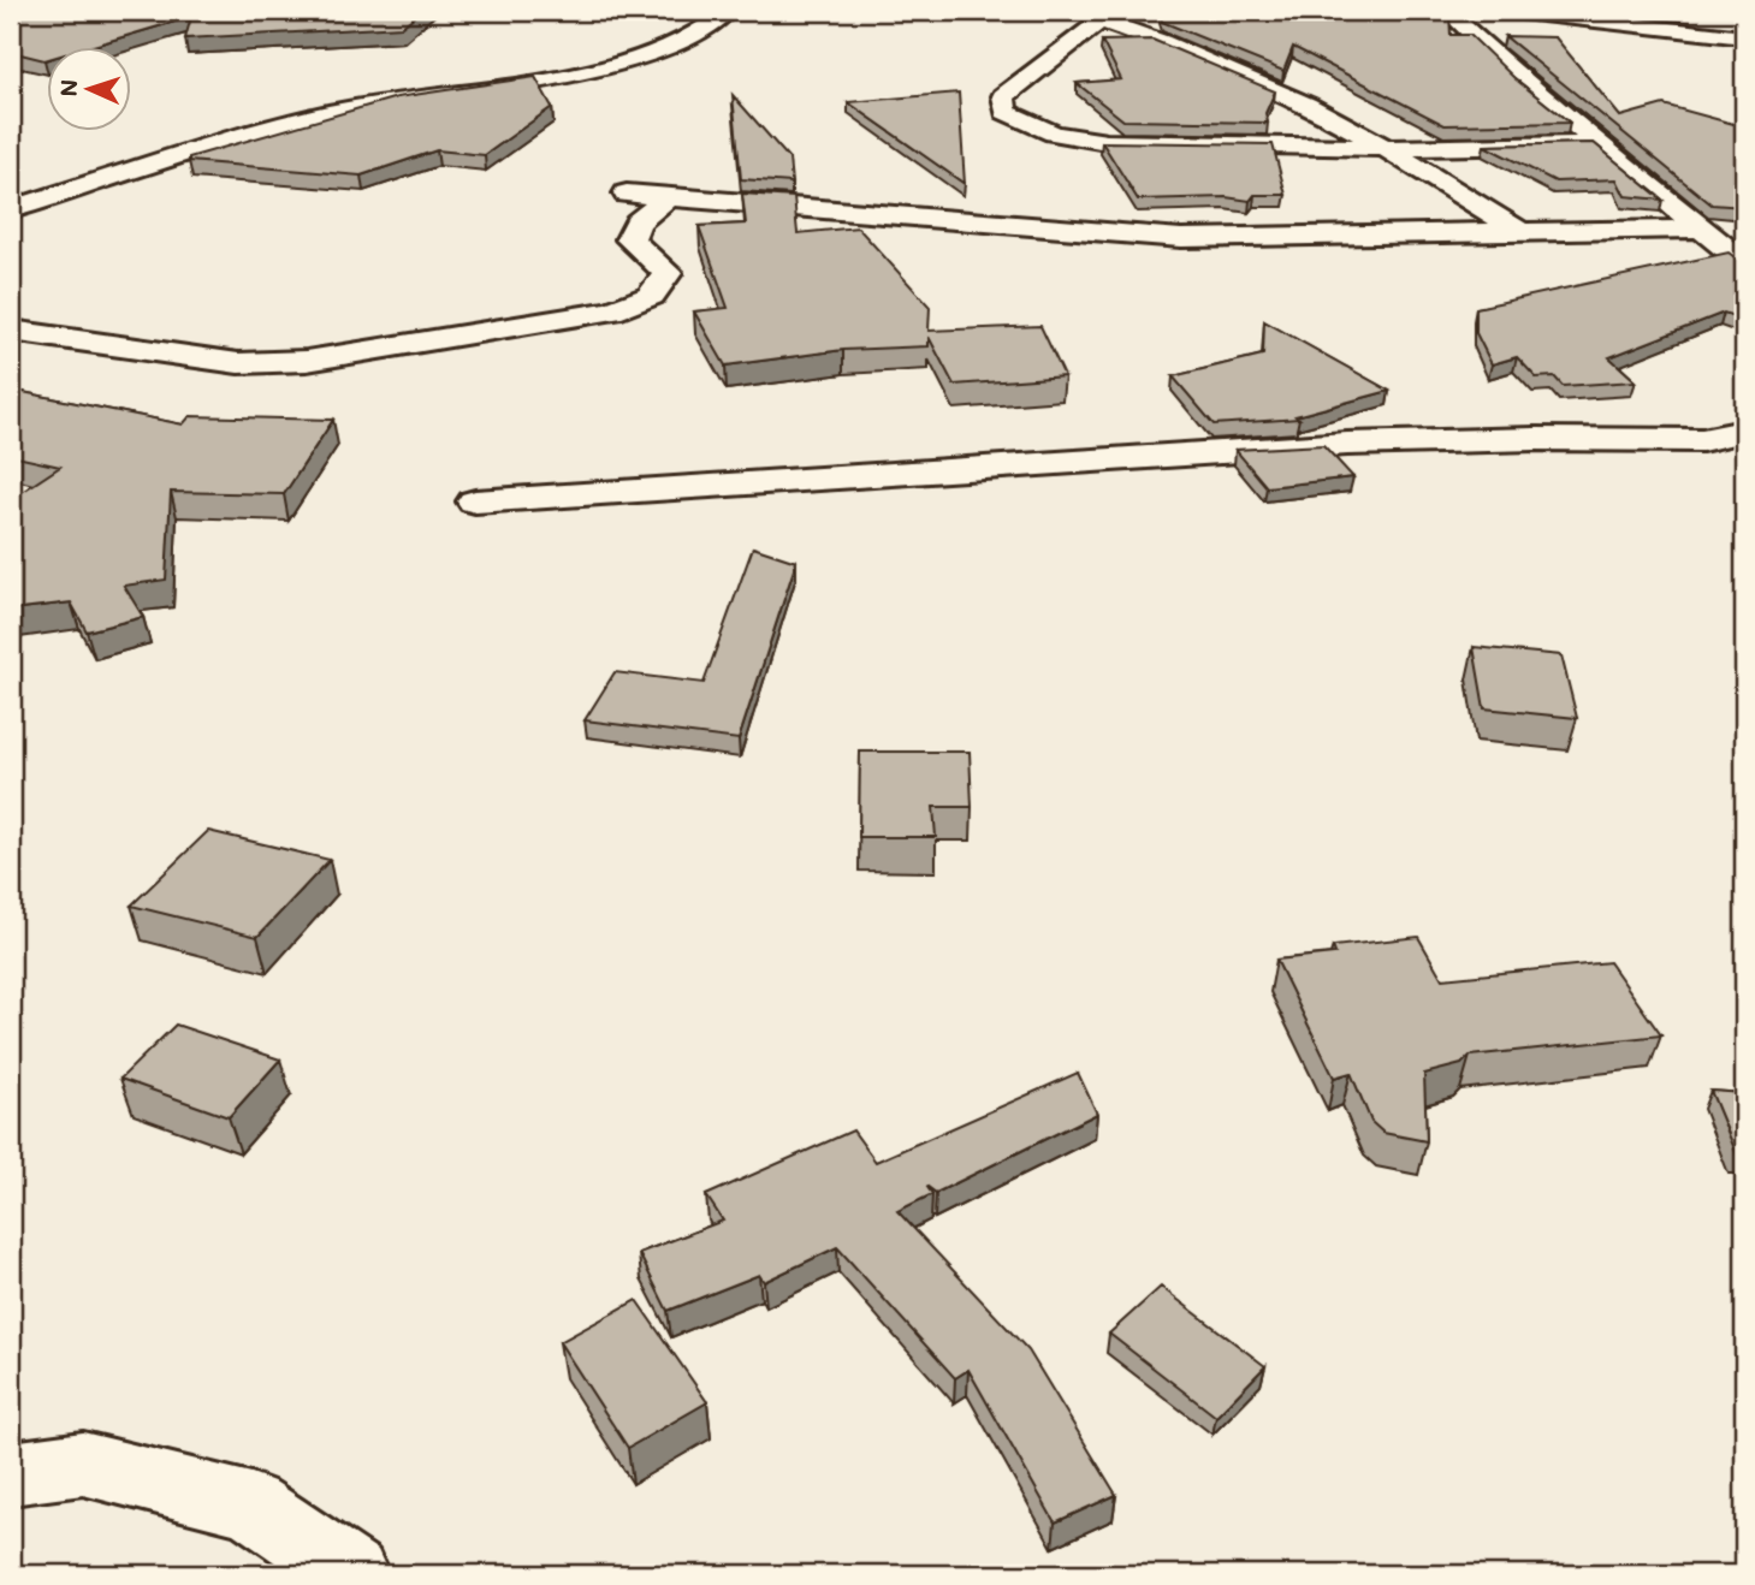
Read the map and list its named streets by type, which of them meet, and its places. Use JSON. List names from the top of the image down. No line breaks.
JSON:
{"north":"left"}
